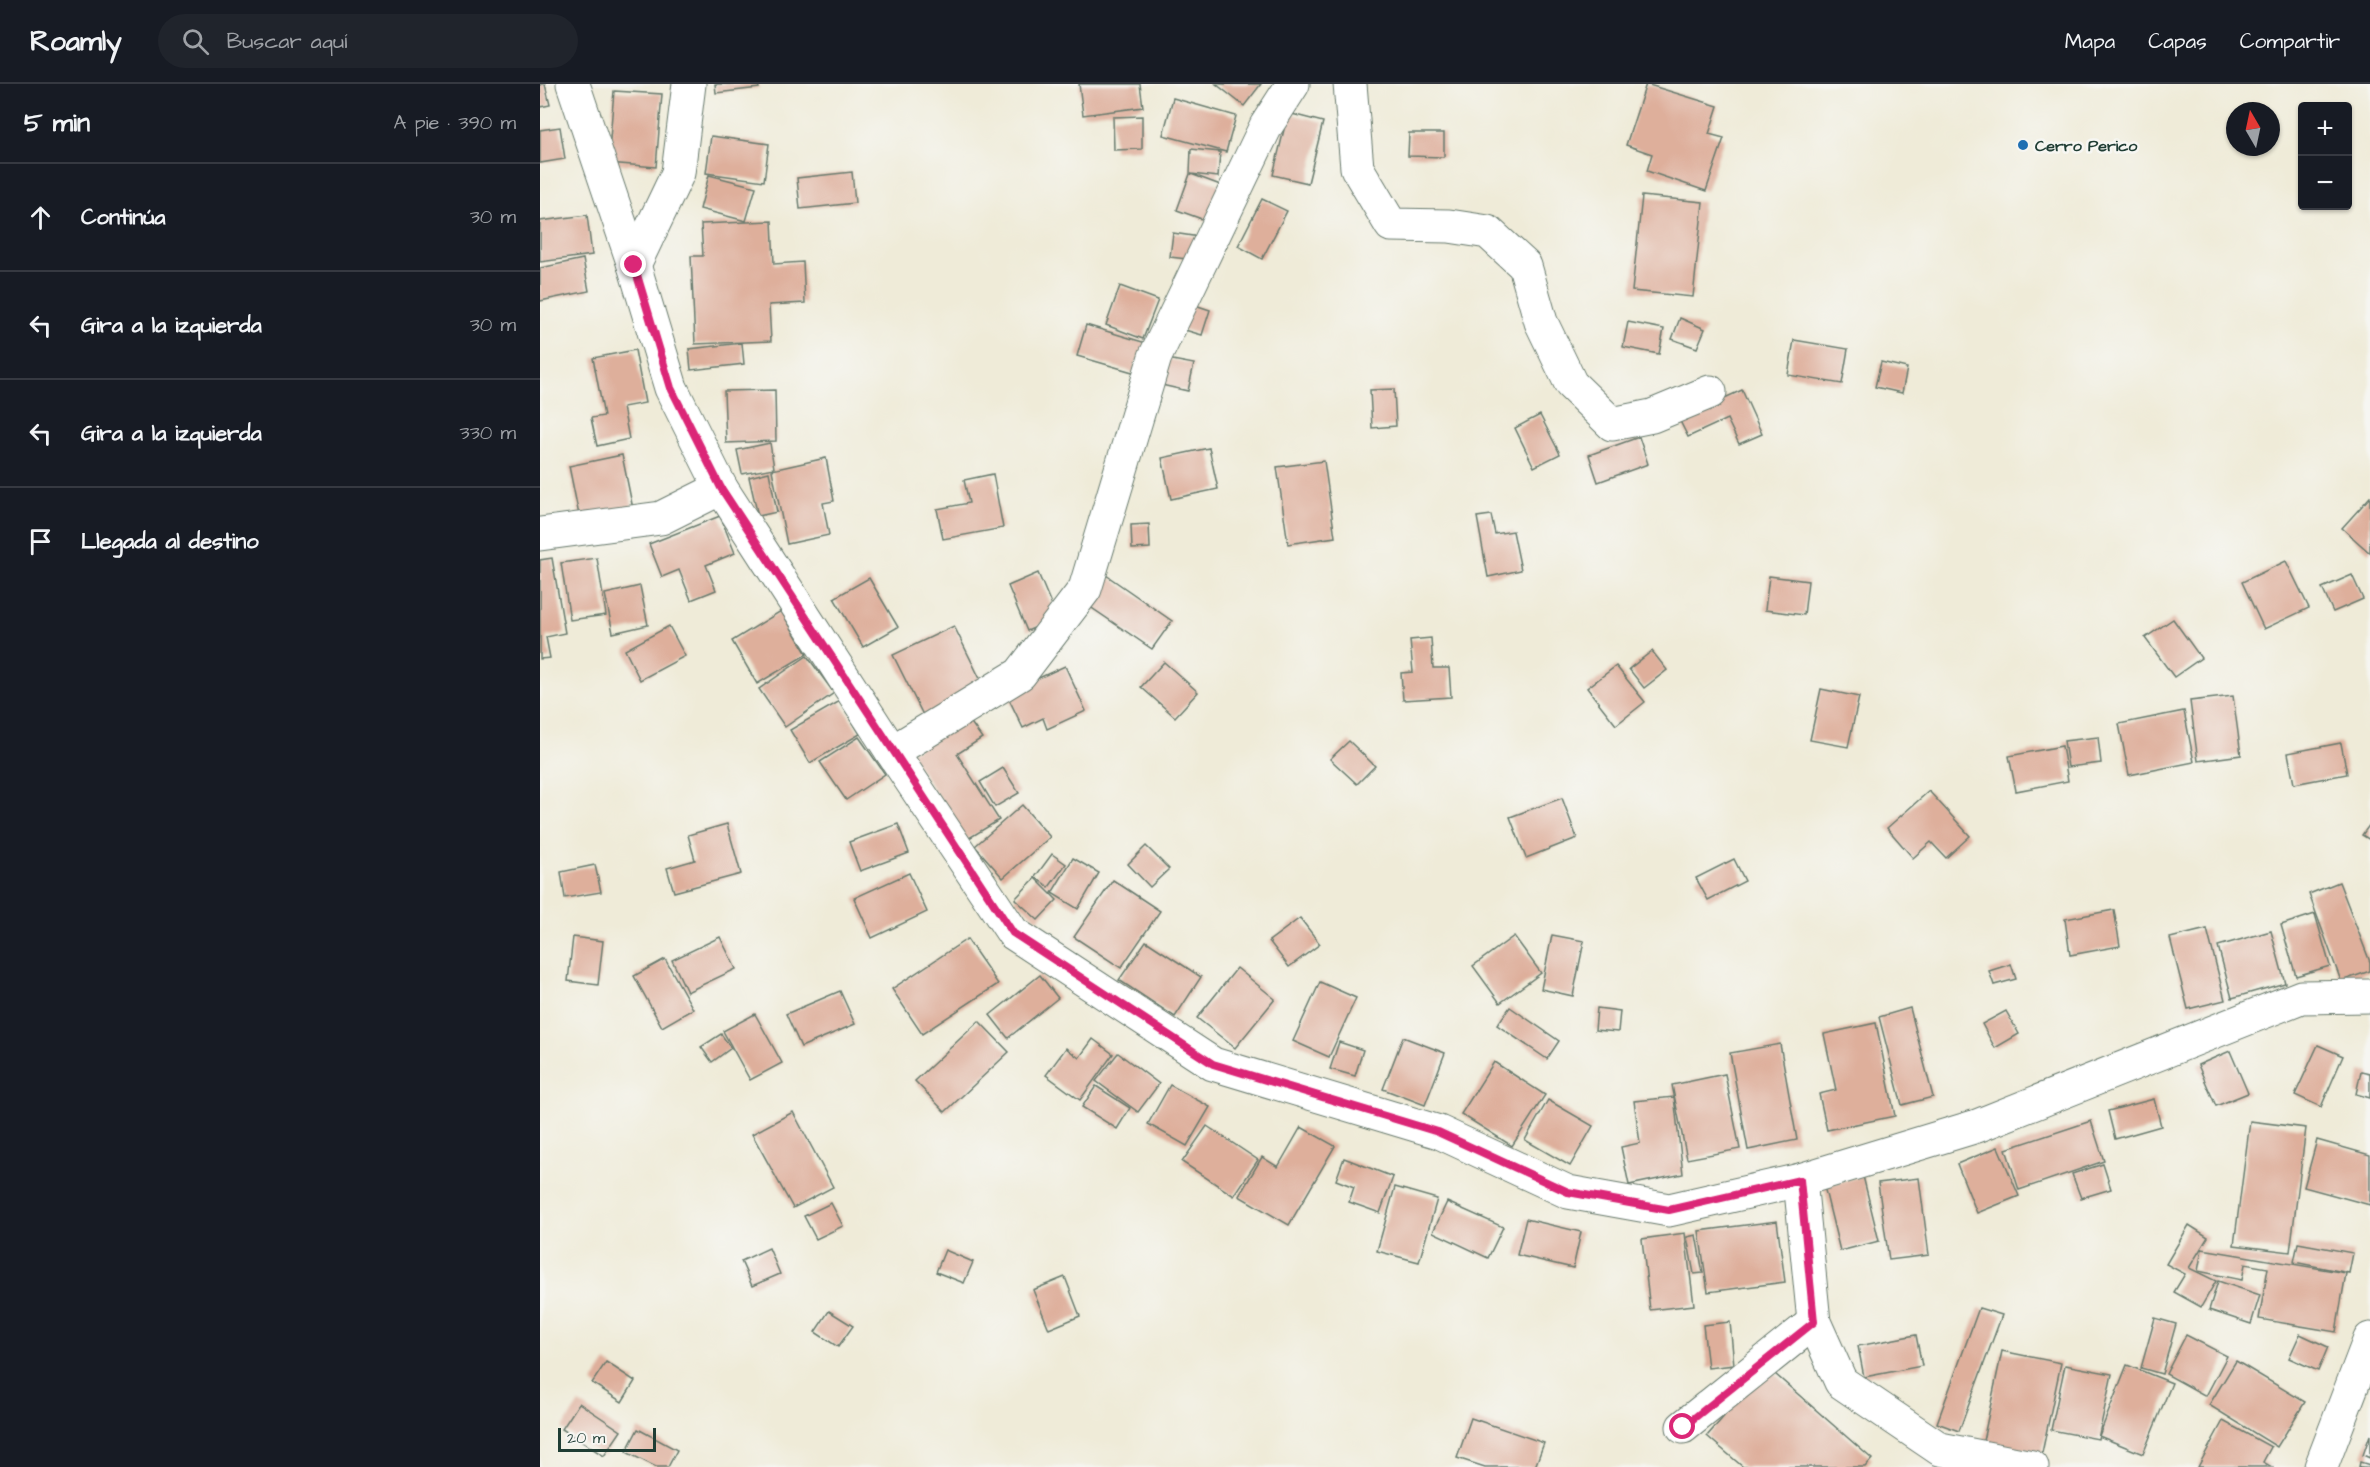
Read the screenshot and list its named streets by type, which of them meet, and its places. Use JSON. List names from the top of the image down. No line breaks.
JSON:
{"places":["Cerro Perico"],"scale_bar":"20 m","north":"top","page":{"header":"Roamly","search":"Buscar aquí","nav":["Mapa","Capas","Compartir"],"heading":["5 min","A pie · 390 m"],"map_buttons":["+","−"],"list":[["Continúa","30 m"],["Gira a la izquierda","30 m"],["Gira a la izquierda","330 m"],"Llegada al destino"],"scale":"20 m"}}
